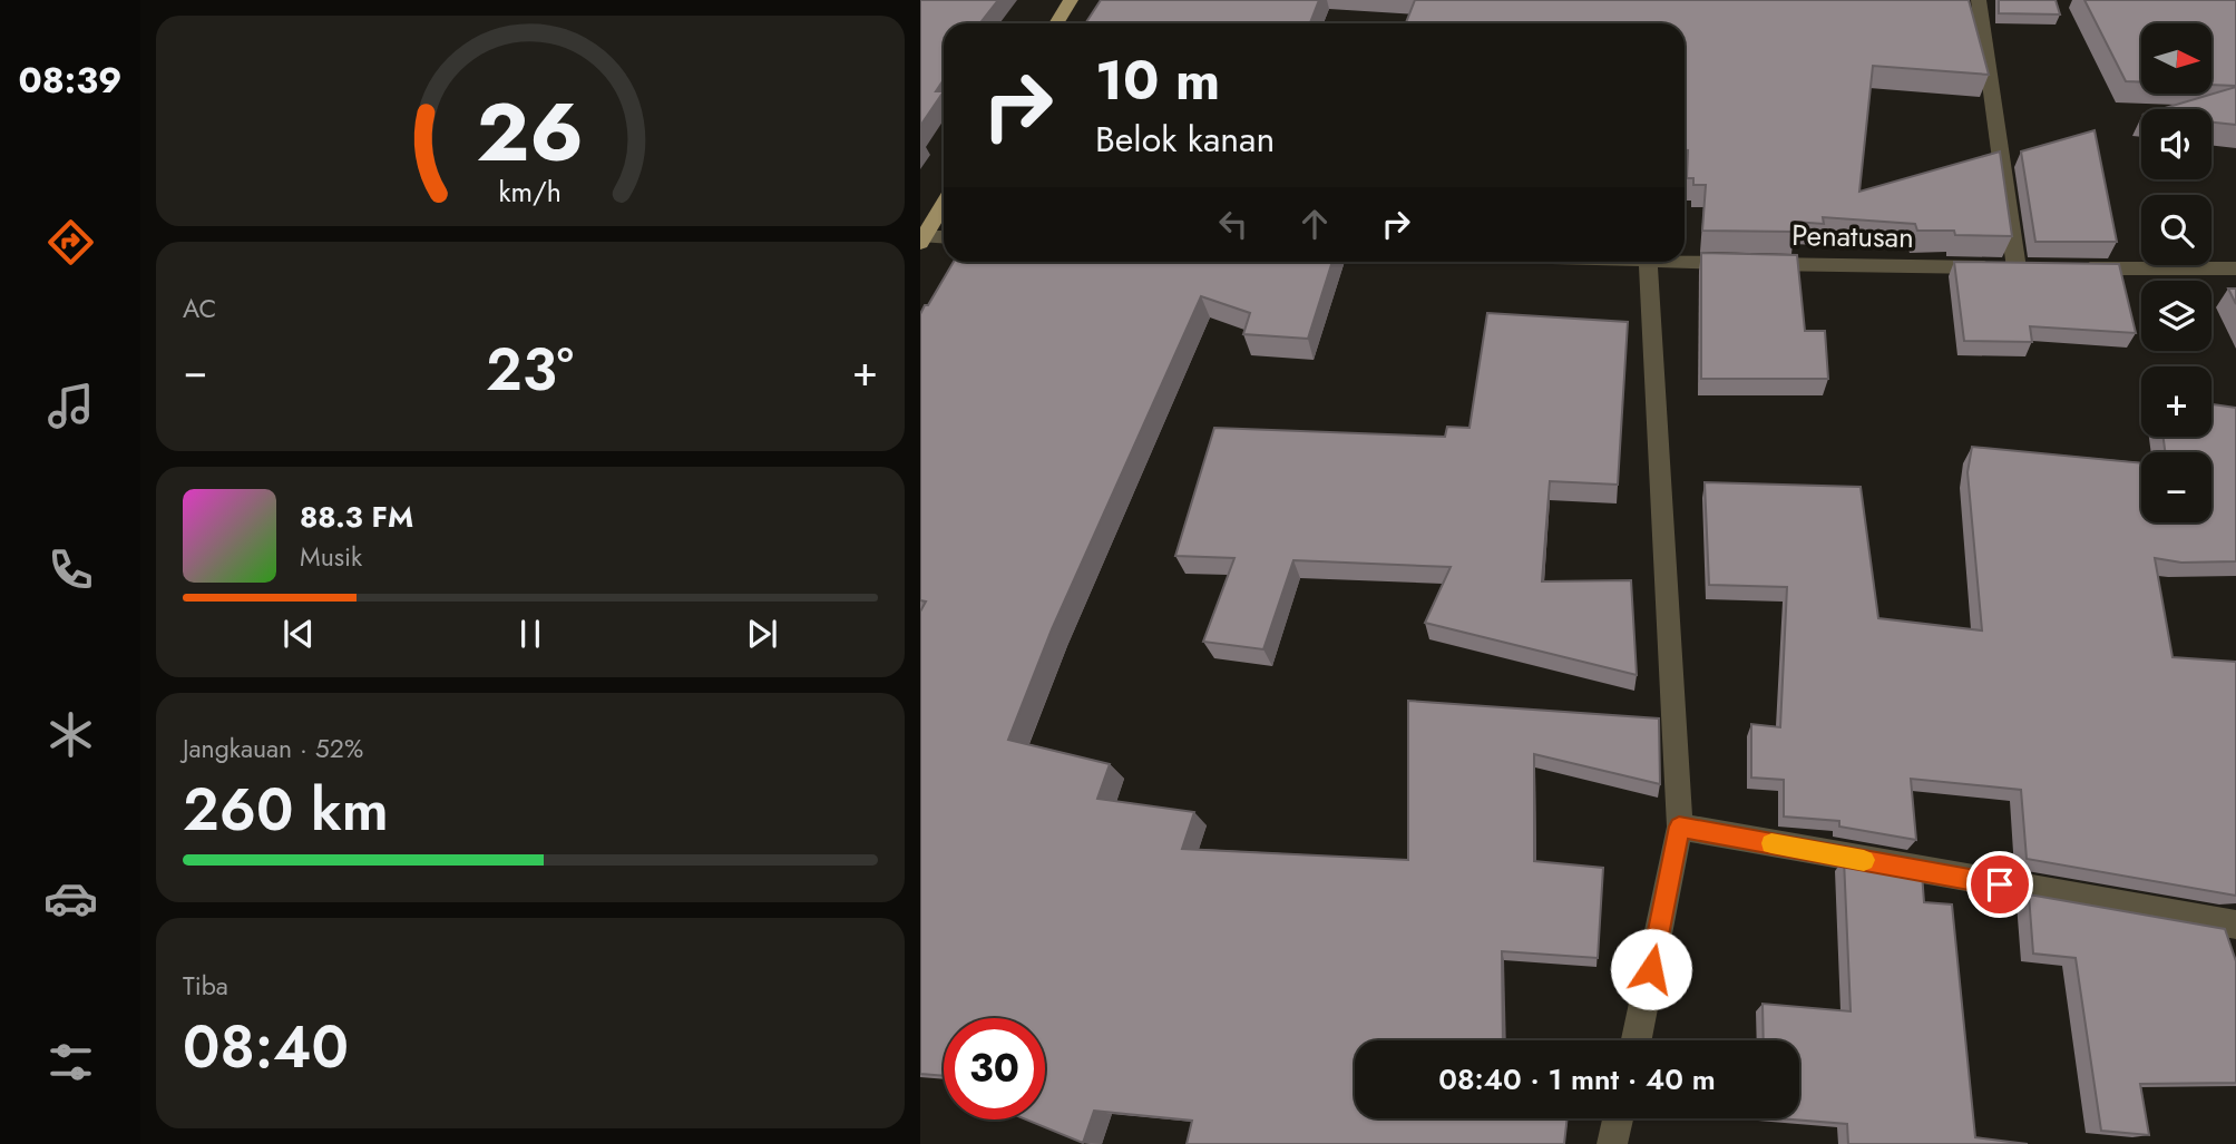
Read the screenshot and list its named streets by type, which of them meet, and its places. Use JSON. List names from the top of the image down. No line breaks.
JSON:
{"streets":{"street":["Penatusan"]},"north":"right","page":{"tabs":"08:39","map_buttons":["+","−"],"turn":["10 m","Belok kanan"],"tile":["AC",["Jangkauan · 52%","260 km"],["Tiba","08:40"]],"heat":["−","23°","+"],"song":["88.3 FM","Musik"],"limit":"30","trip":"08:40 · 1 mnt · 40 m","gauge":["26","km/h"]}}
